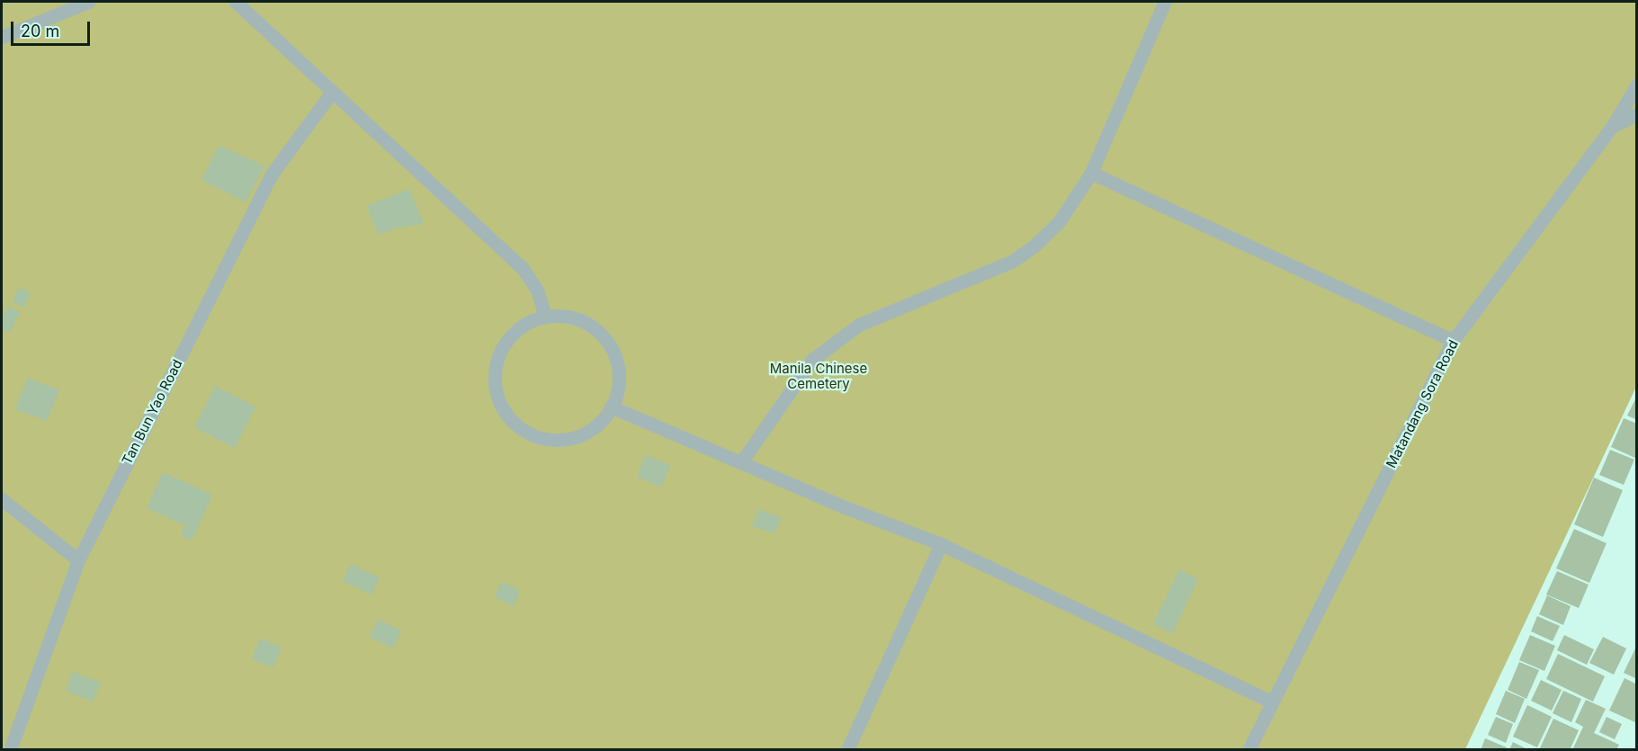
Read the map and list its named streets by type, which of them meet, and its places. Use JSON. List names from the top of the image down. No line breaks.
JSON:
{"streets":{"lane":["Matandang Sora Road","Tan Bun Yao Road"]},"parks":["Manila Chinese Cemetery"],"scale_bar":"20 m"}
